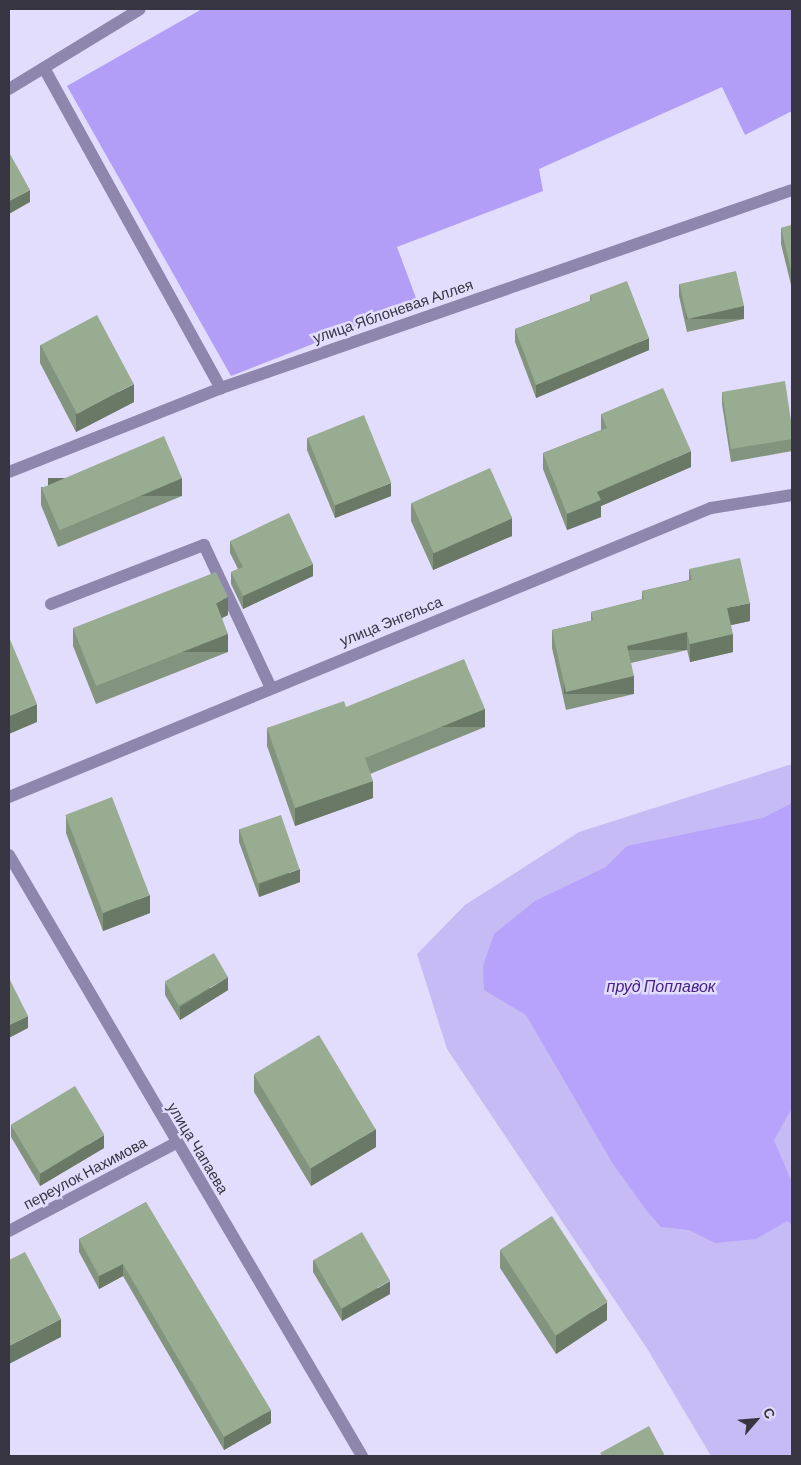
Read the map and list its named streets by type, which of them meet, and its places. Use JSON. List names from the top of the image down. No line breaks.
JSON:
{"streets":{"street":["улица Яблоневая Аллея","улица Энгельса","улица Чапаева","переулок Нахимова"]},"crossings":[["улица Чапаева","переулок Нахимова"]],"water":["пруд Поплавок"],"north":"top right"}
